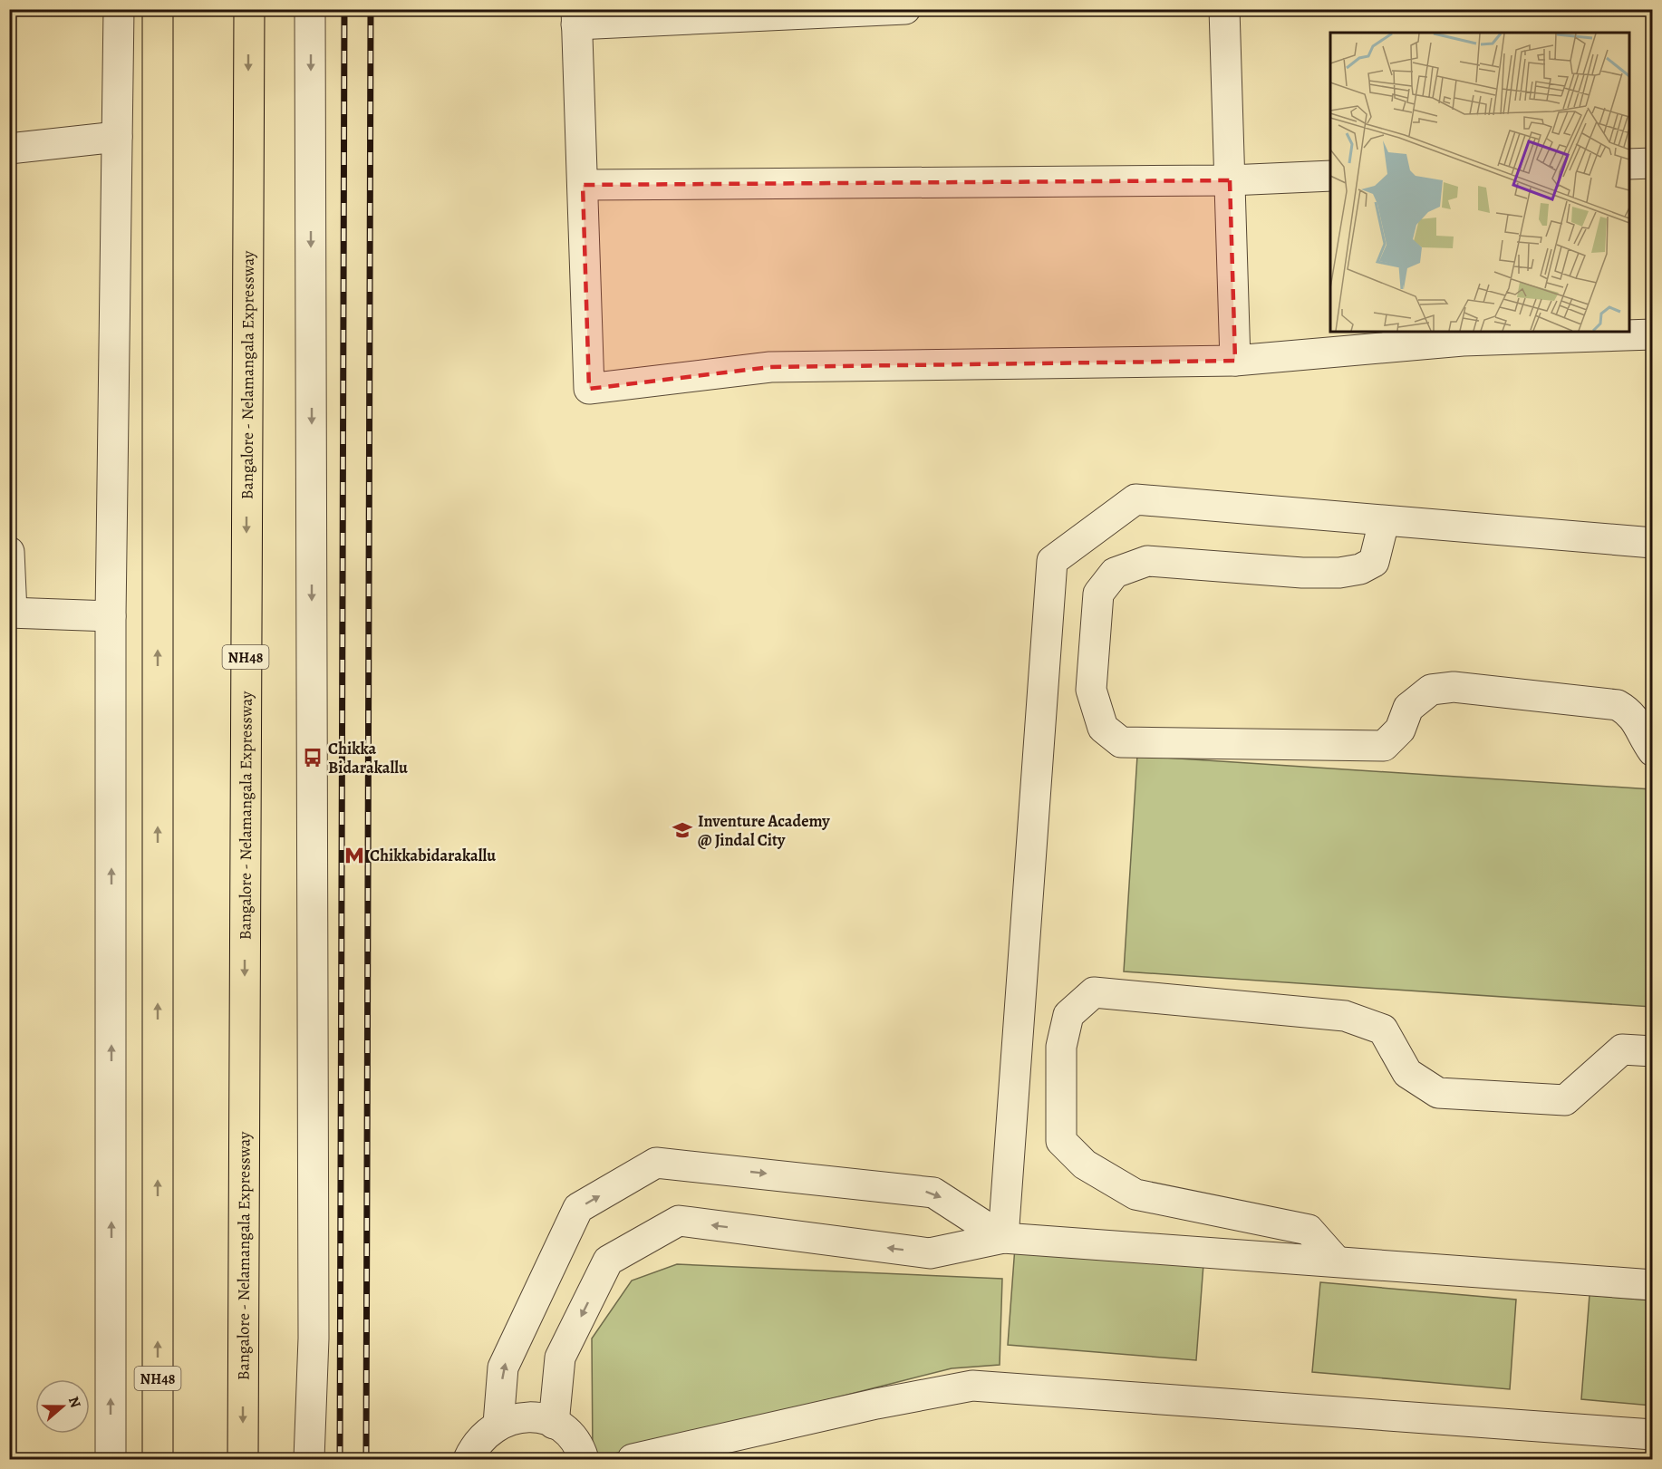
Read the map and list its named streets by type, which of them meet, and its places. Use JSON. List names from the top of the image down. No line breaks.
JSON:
{"streets":{"highway":["Bangalore - Nelamangala Expressway","NH48"]},"places":{"bus stop":["Chikka Bidarakallu"],"school or university":["Inventure Academy @ Jindal City"],"metro station":["Chikkabidarakallu"]},"north":"right"}
